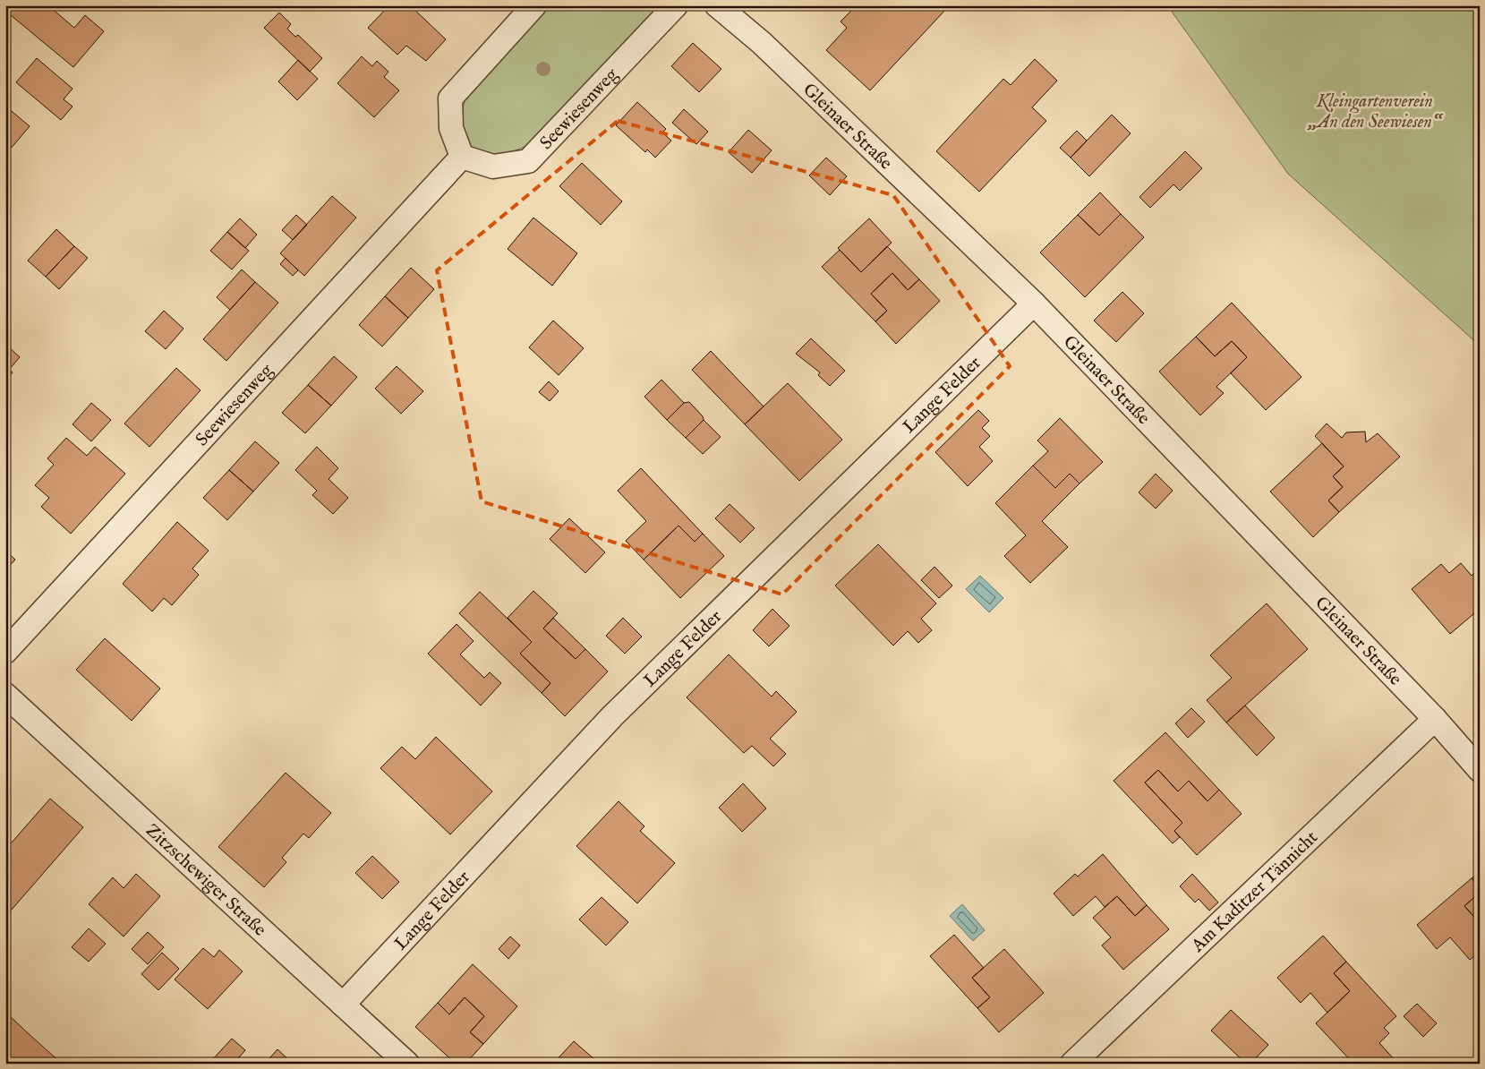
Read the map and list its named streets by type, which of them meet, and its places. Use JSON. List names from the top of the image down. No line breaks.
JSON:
{"streets":{"street":["Seewiesenweg","Gleinaer Straße","Lange Felder","Zitzschewiger Straße","Am Kaditzer Tännicht"]},"crossings":[["Gleinaer Straße","Lange Felder"],["Gleinaer Straße","Am Kaditzer Tännicht"],["Lange Felder","Zitzschewiger Straße"]],"parks":["Kleingartenverein „An den Seewiesen“"]}
